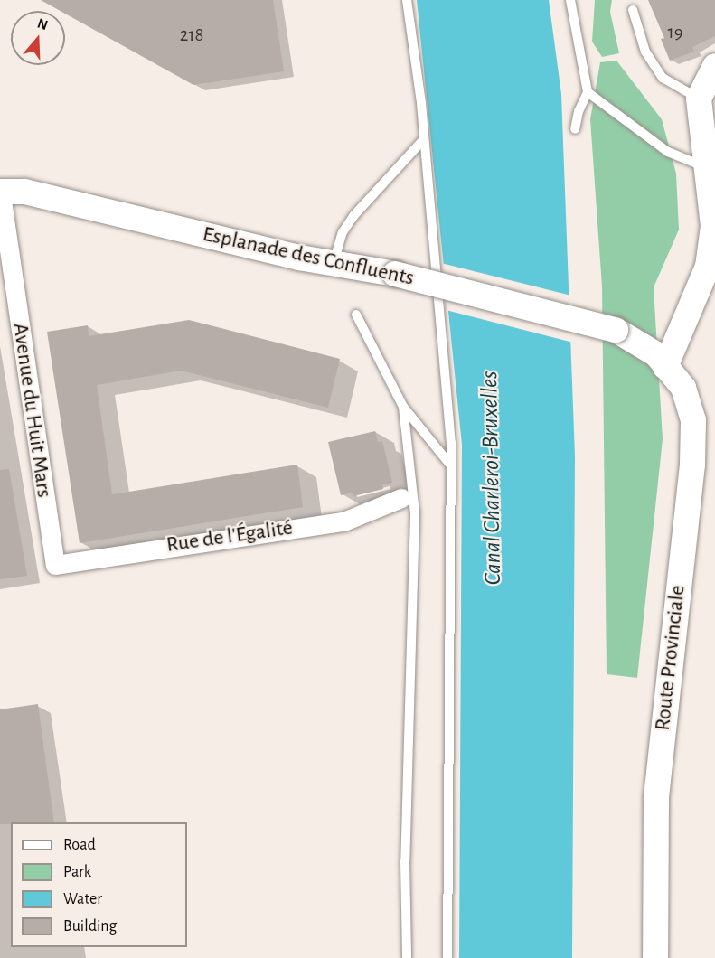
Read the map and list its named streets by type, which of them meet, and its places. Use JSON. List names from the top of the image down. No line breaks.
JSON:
{"streets":{"main road":["Esplanade des Confluents","Route Provinciale"],"street":["Avenue du Huit Mars","Rue de l'Égalité"]},"crossings":[["Esplanade des Confluents","Avenue du Huit Mars"],["Esplanade des Confluents","Route Provinciale"],["Avenue du Huit Mars","Rue de l'Égalité"]],"water":["Canal Charleroi-Bruxelles"],"house_numbers":["19","218"],"legend":["Road","Park","Water","Building"],"north":"top"}
